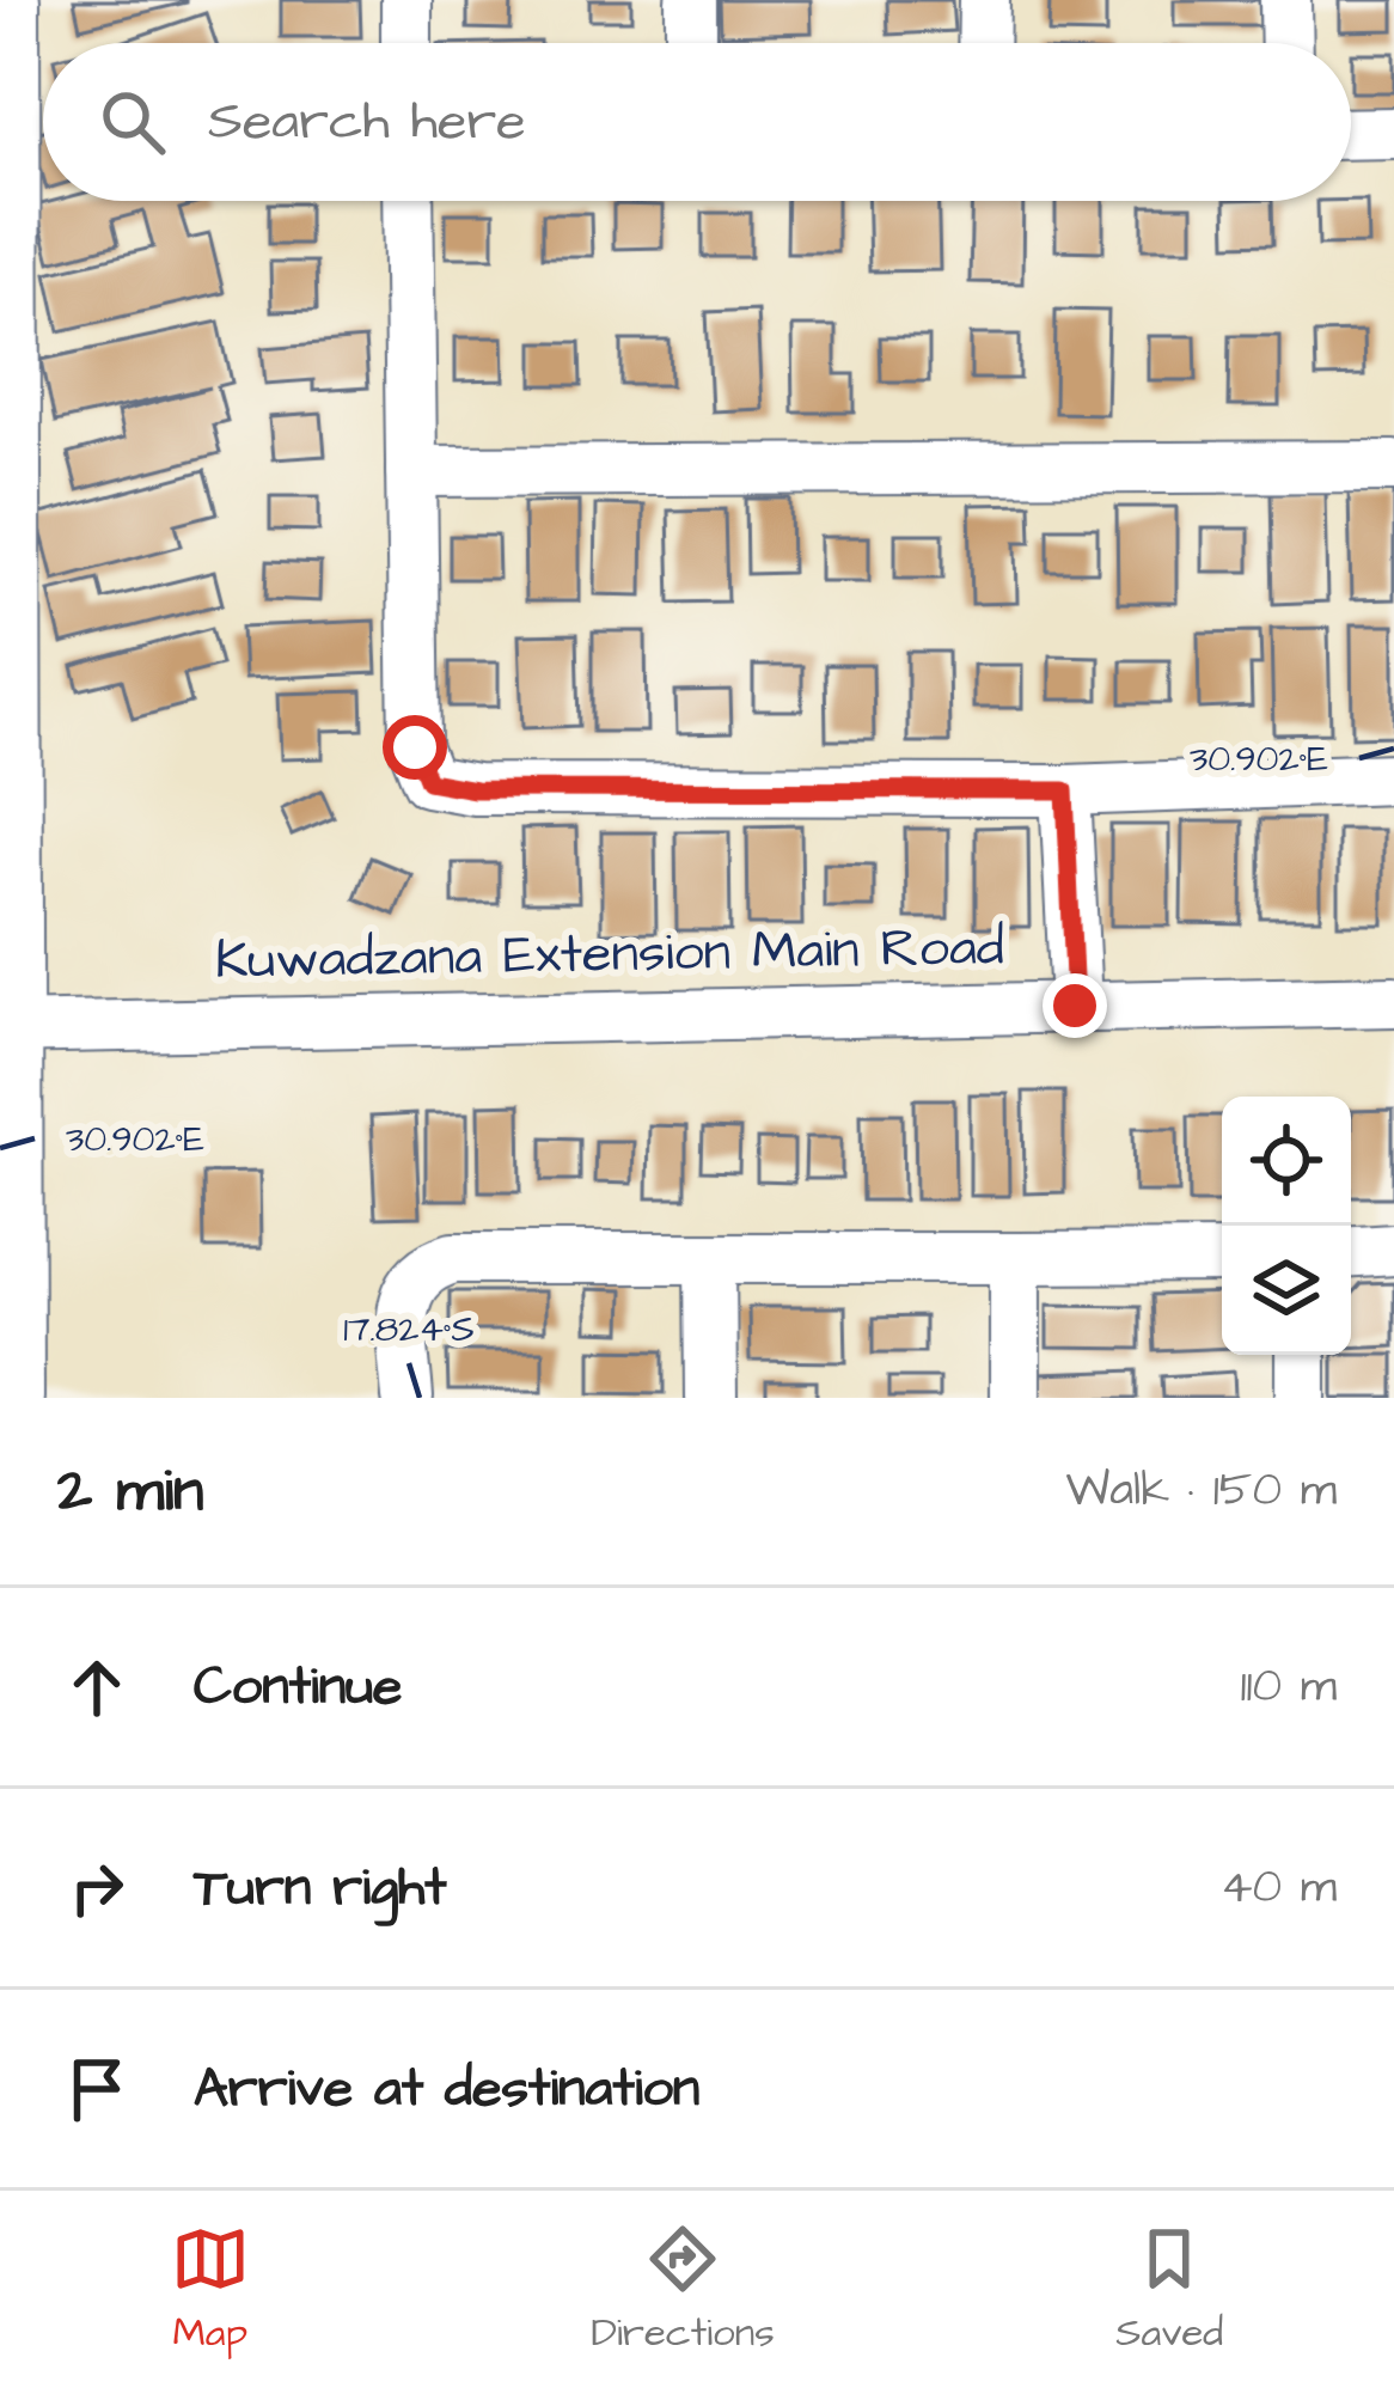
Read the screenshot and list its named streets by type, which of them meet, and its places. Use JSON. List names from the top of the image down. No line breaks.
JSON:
{"streets":{"street":["Kuwadzana Extension Main Road"]},"page":{"search":"Search here","heading":["2 min","Walk · 150 m"],"list":[["Continue","110 m"],["Turn right","40 m"],"Arrive at destination"],"nav":["Map","Directions","Saved"]},"coordinates":["30.902°E","17.824°S"]}
